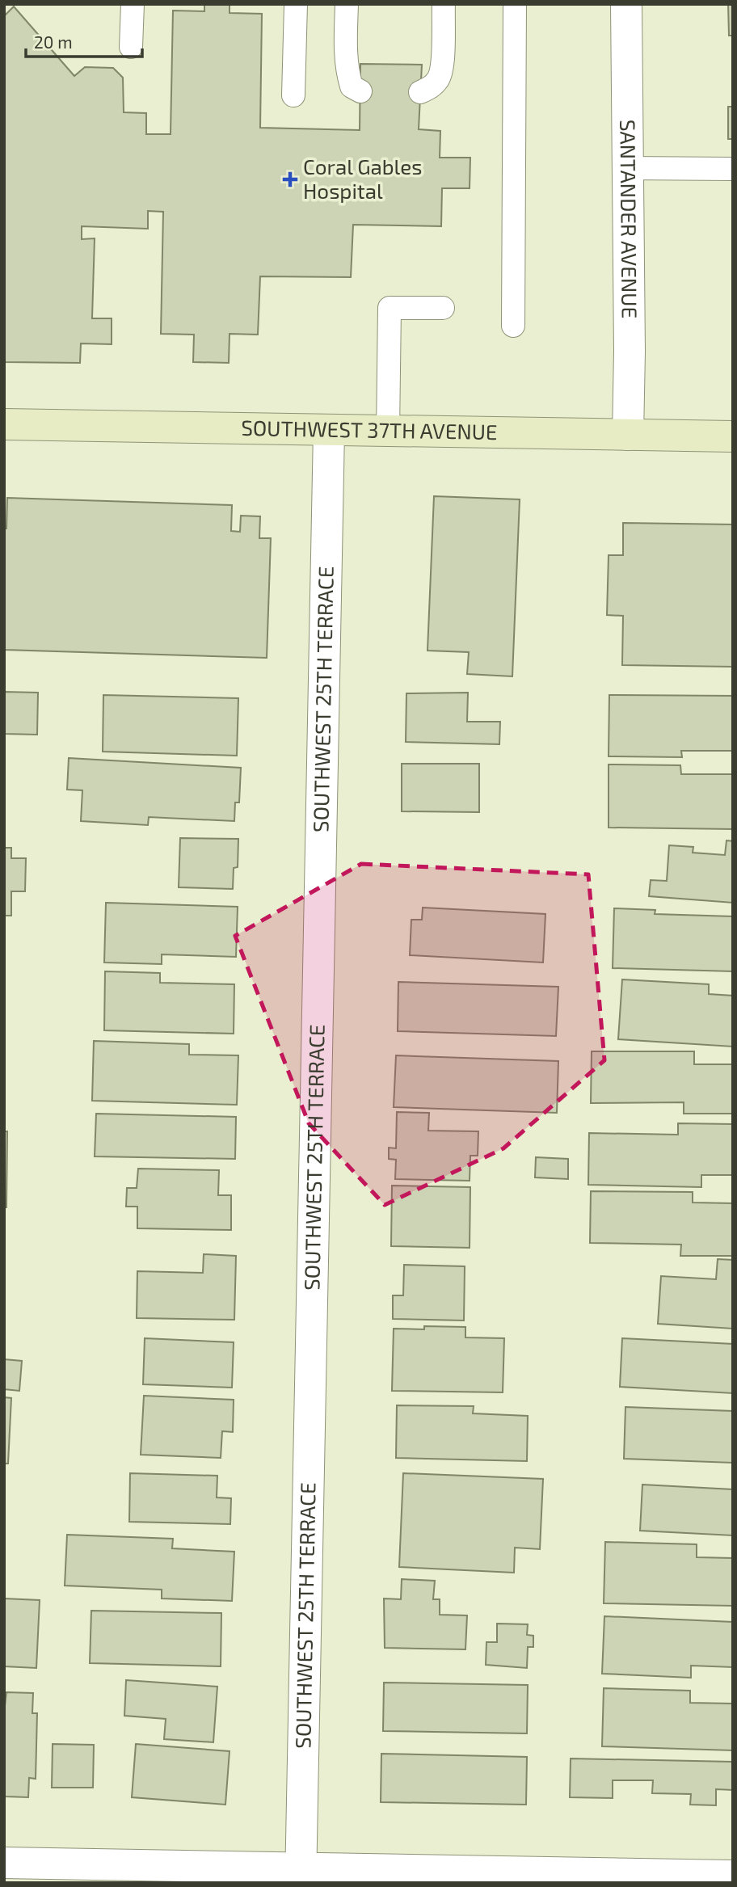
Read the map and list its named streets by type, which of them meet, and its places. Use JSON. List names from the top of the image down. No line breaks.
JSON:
{"streets":{"main road":["SOUTHWEST 37TH AVENUE"],"street":["SANTANDER AVENUE","SOUTHWEST 25TH TERRACE"]},"crossings":[["SANTANDER AVENUE","SOUTHWEST 37TH AVENUE"],["SOUTHWEST 37TH AVENUE","SOUTHWEST 25TH TERRACE"]],"places":{"health":["Coral Gables Hospital"]},"scale_bar":"20 m"}
